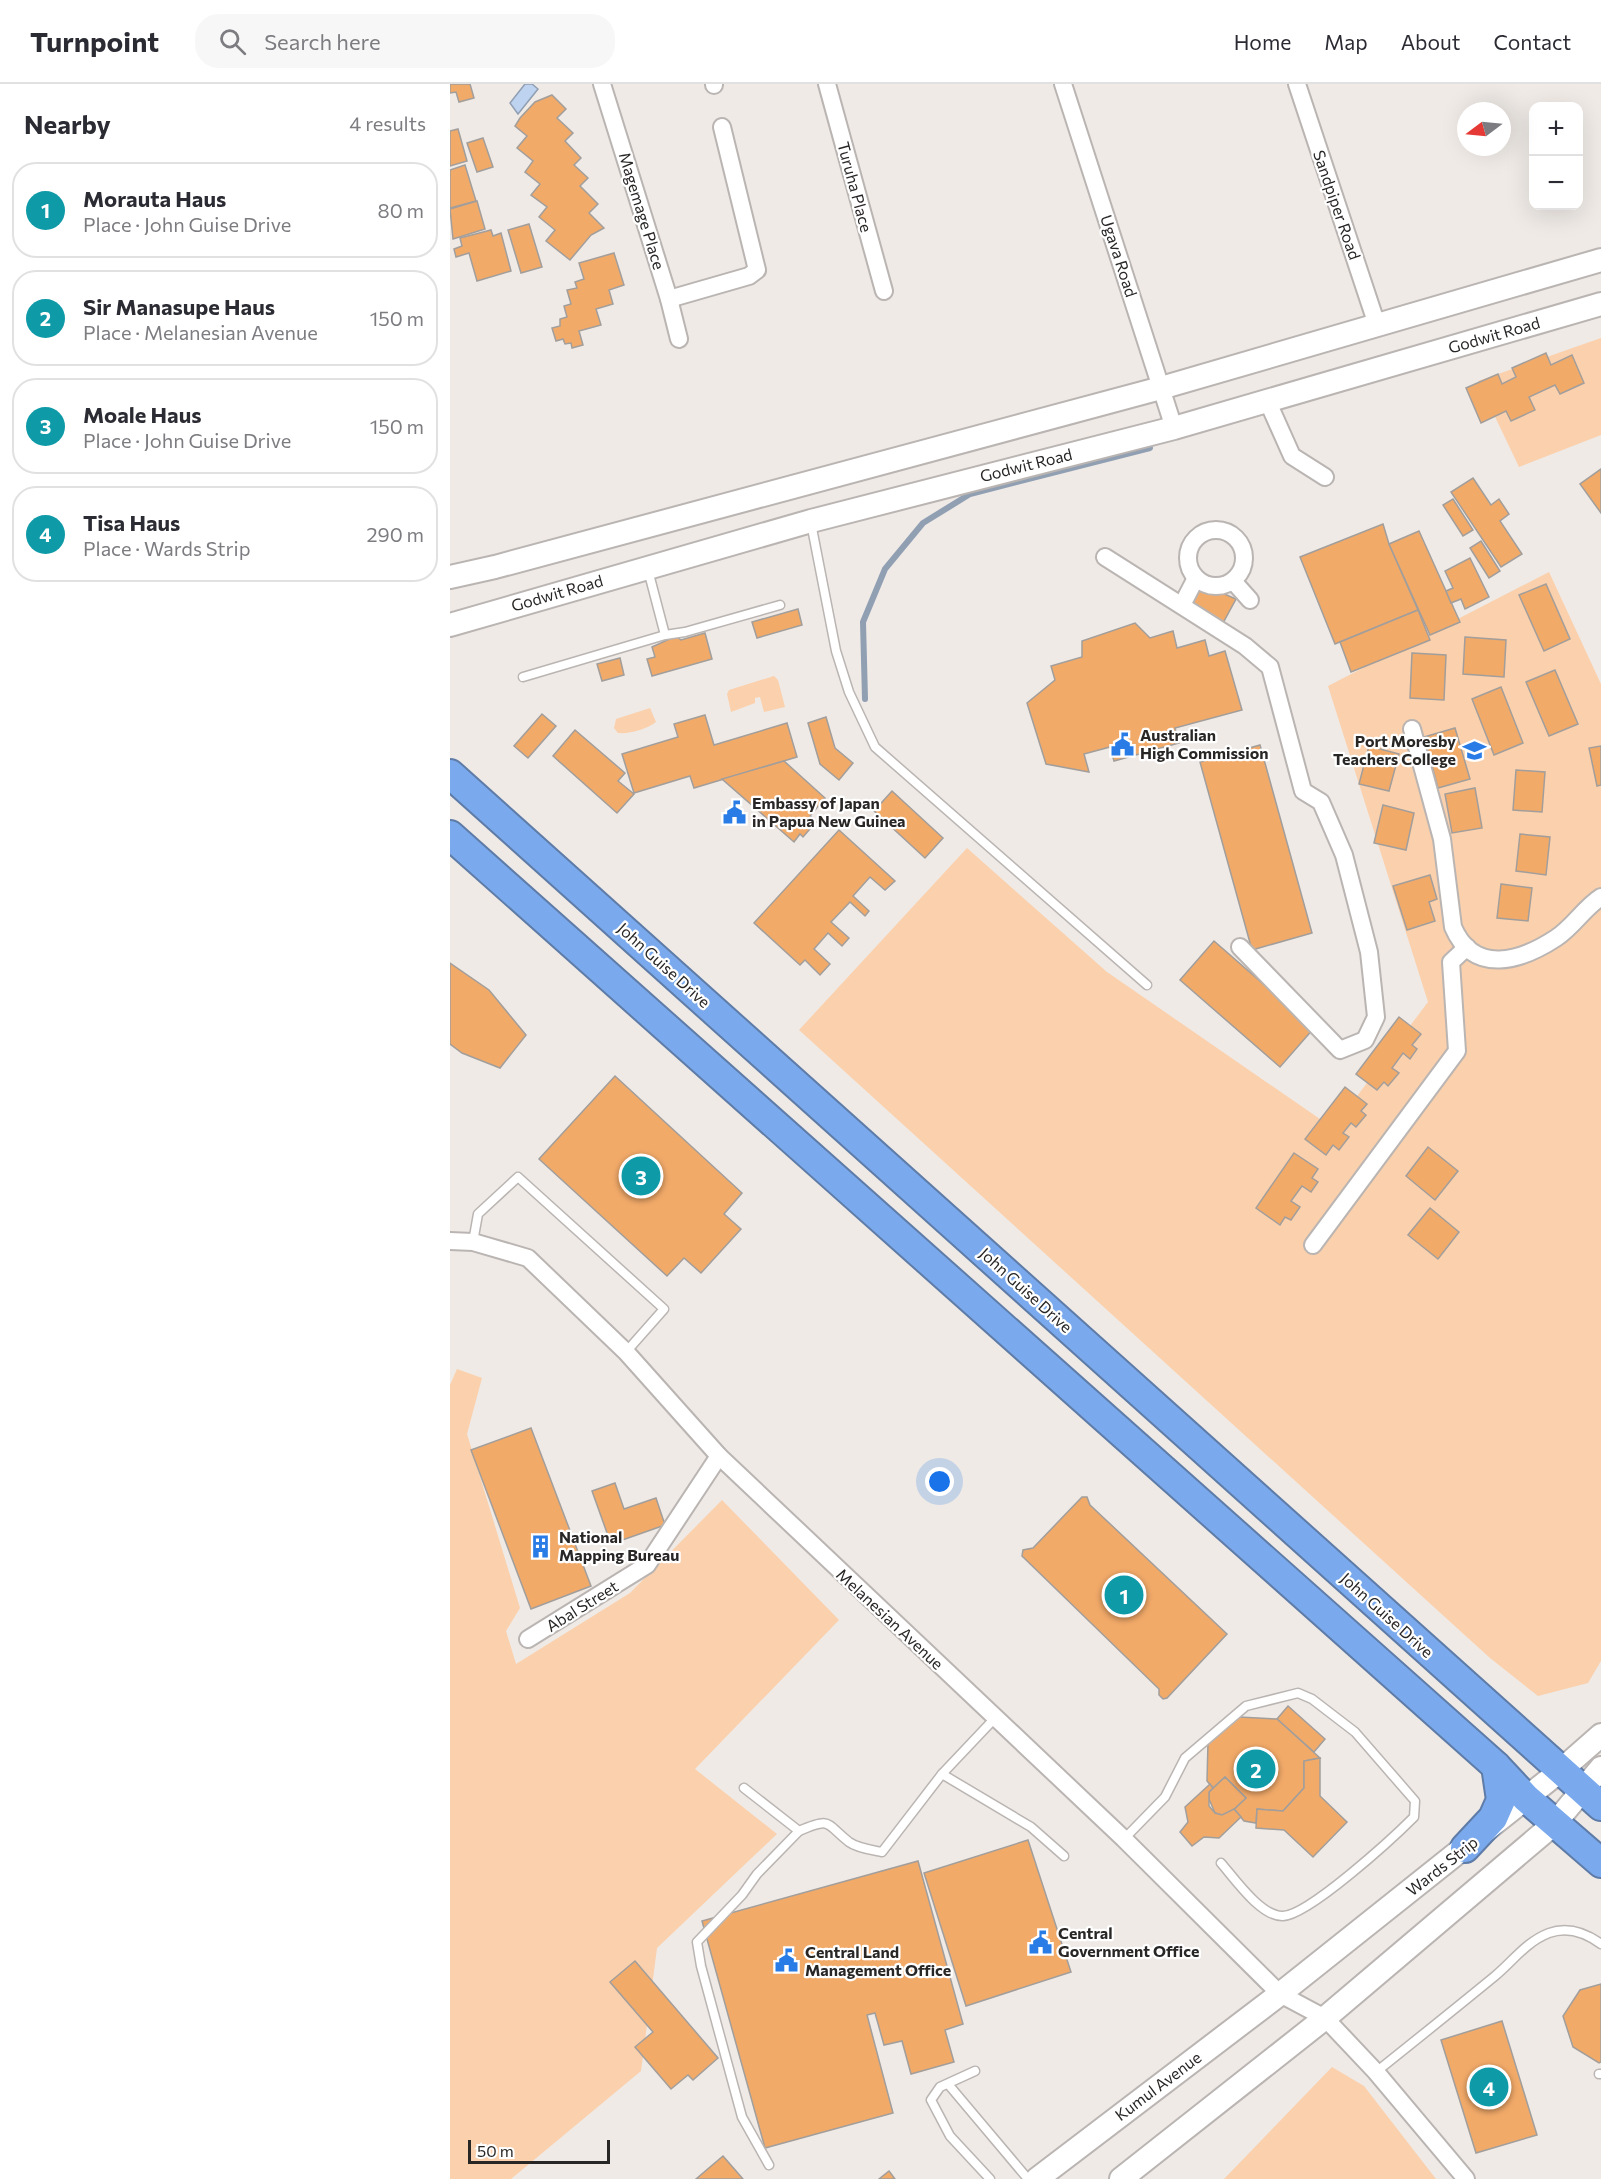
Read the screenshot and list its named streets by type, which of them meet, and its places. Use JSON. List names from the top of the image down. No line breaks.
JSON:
{"streets":{"highway":["John Guise Drive"],"main road":["Godwit Road","Wards Strip","Kumul Avenue"],"street":["Turuha Place","Sandpiper Road","Magemage Place","Ugava Road","Abal Street","Melanesian Avenue"]},"crossings":[["Ugava Road","Godwit Road"],["John Guise Drive","Wards Strip"],["Abal Street","Melanesian Avenue"],["Melanesian Avenue","Wards Strip"],["Melanesian Avenue","Kumul Avenue"],["Wards Strip","Kumul Avenue"]],"places":{"public building":["Australian High Commission","Embassy of Japan in Papua New Guinea","Central Government Office","Central Land Management Office"],"school or university":["Port Moresby Teachers College"],"building":["National Mapping Bureau"]},"scale_bar":"50 m","north":"left","page":{"header":"Turnpoint","search":"Search here","nav":["Home","Map","About","Contact"],"heading":["Nearby","4 results"],"map_buttons":["+","−"],"list":[{"mark":"1","name":"Morauta Haus","note":"Place · John Guise Drive","value":"80 m"},{"mark":"2","name":"Sir Manasupe Haus","note":"Place · Melanesian Avenue","value":"150 m"},{"mark":"3","name":"Moale Haus","note":"Place · John Guise Drive","value":"150 m"},{"mark":"4","name":"Tisa Haus","note":"Place · Wards Strip","value":"290 m"}],"pins":["3","1","2","4"],"scale":"50 m"}}
